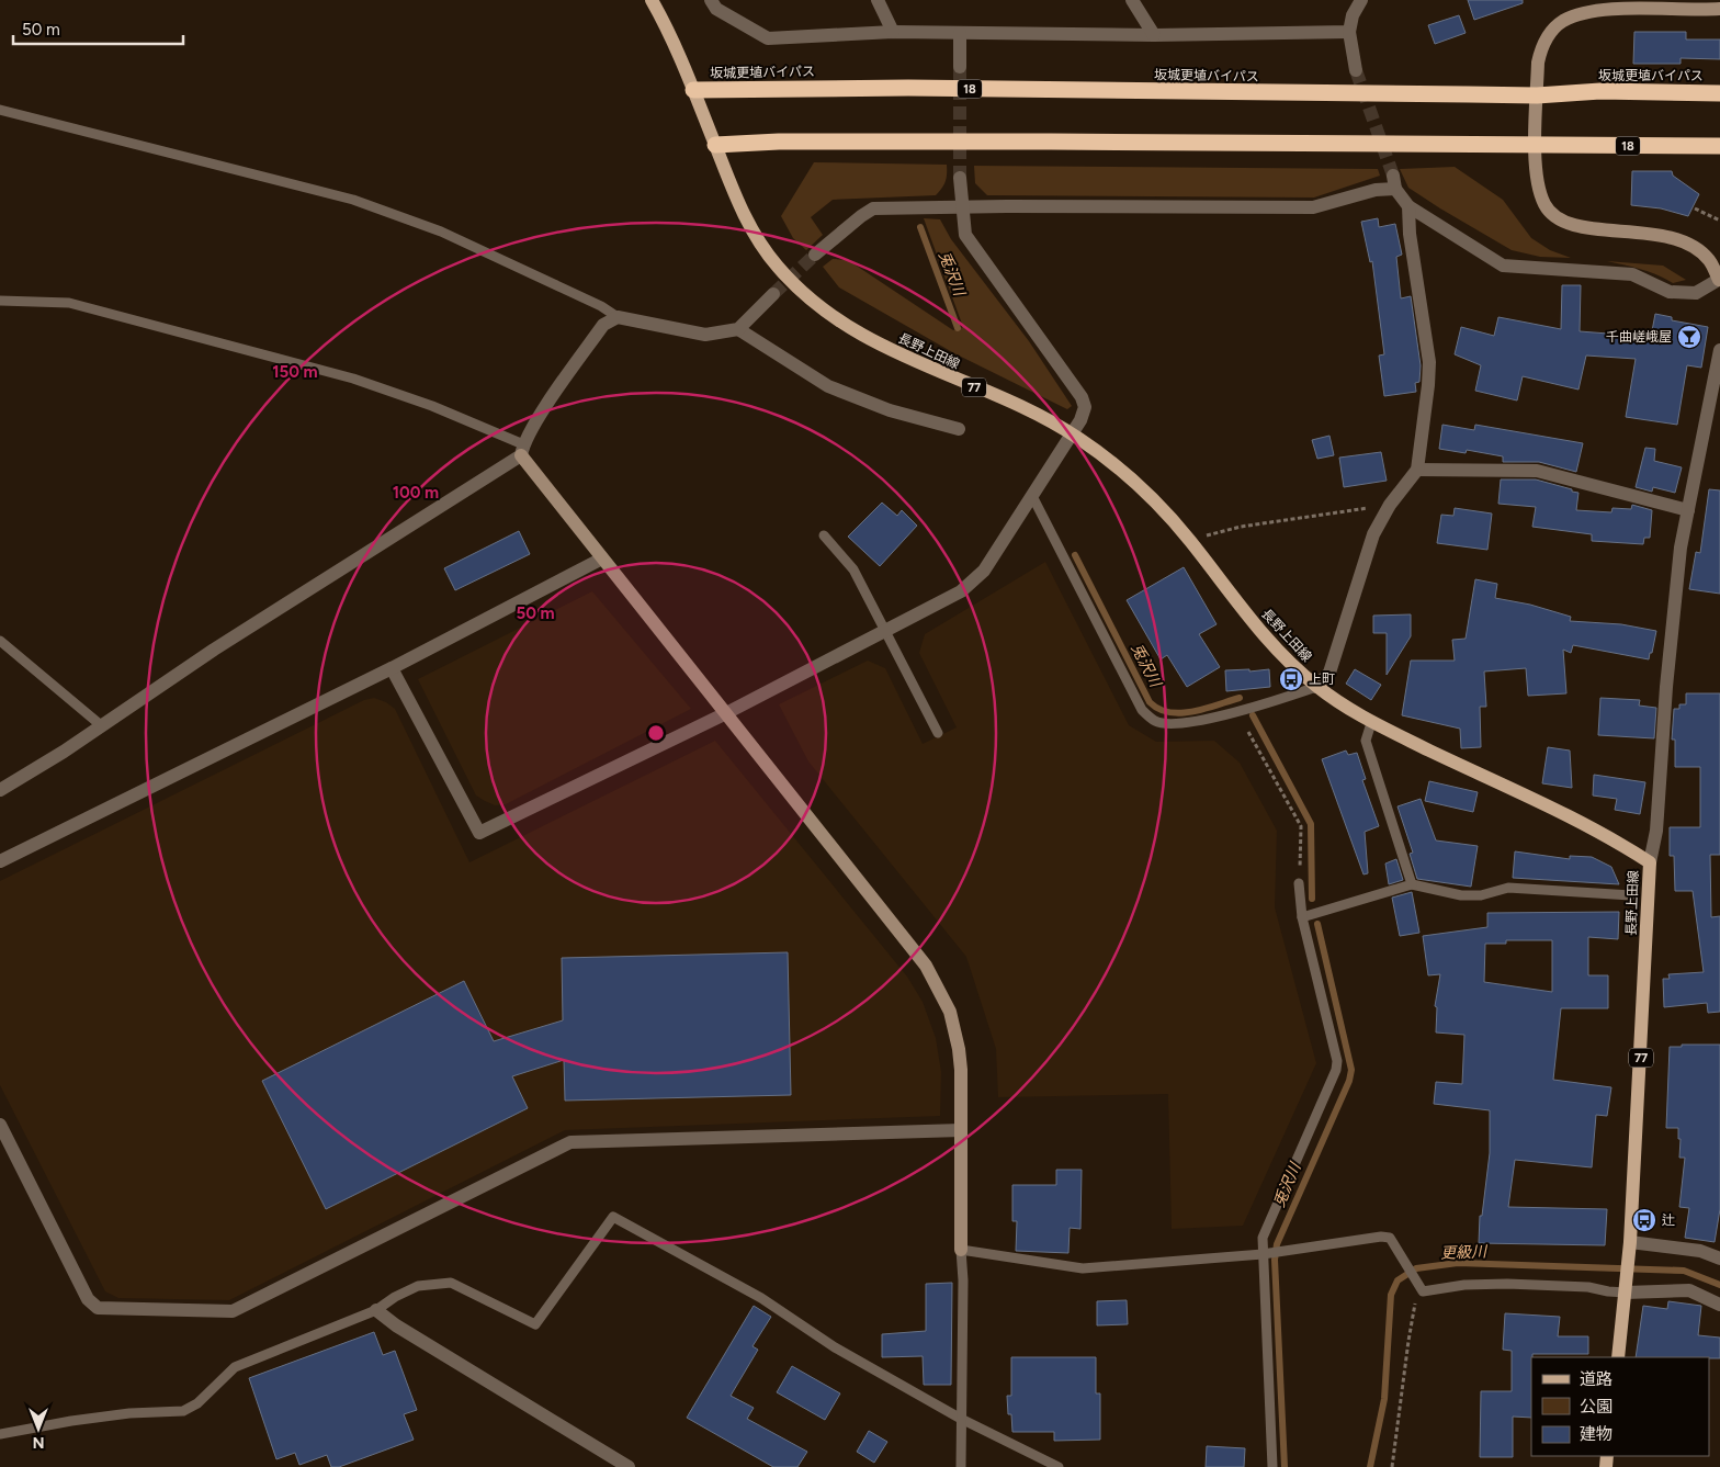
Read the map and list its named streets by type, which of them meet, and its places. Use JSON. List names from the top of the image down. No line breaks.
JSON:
{"streets":{"highway":["坂城更埴バイパス","18"],"main road":["長野上田線","77"]},"crossings":[["坂城更埴バイパス","長野上田線"],["18","長野上田線"]],"water":["兎沢川","更級川"],"places":{"bar":["千曲嵯峨屋"],"bus stop":["上町","辻"]},"legend":["道路","公園","建物"],"scale_bar":"50 m","north":"bottom","rings":["150 m","100 m","50 m"]}
